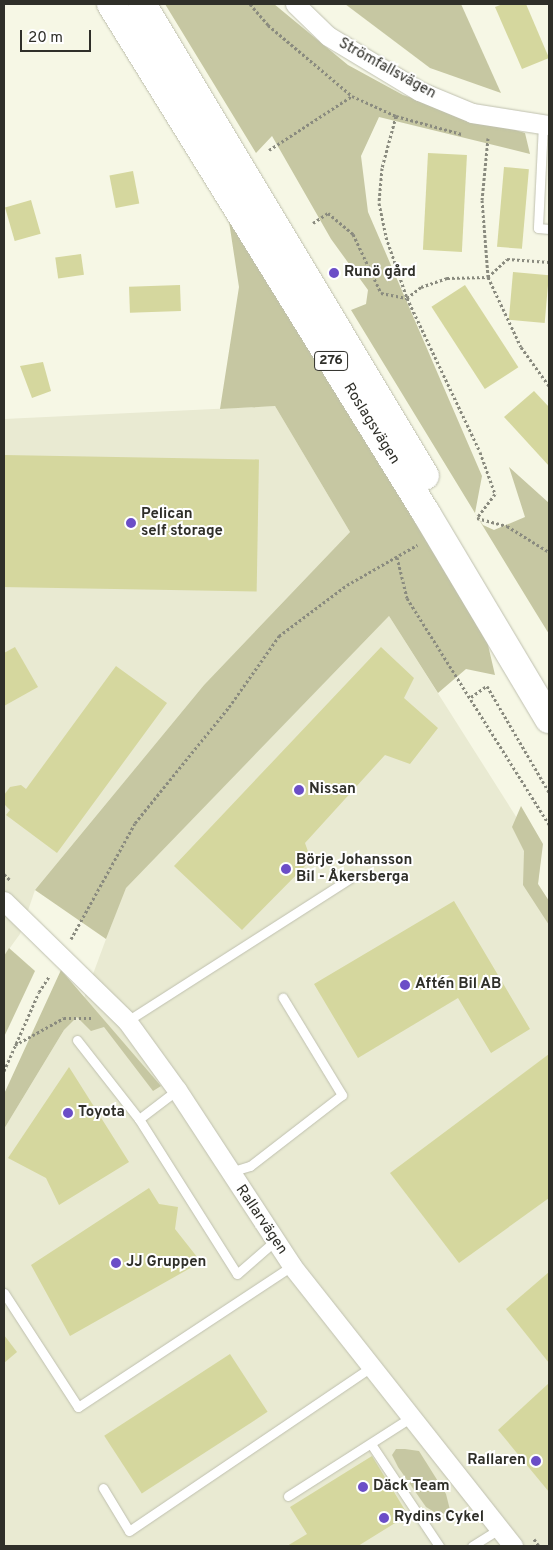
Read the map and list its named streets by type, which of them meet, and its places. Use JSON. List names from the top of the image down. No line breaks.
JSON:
{"streets":{"main road":["276","Roslagsvägen"],"street":["Strömfallsvägen","Rallarvägen"]},"places":["Runö gård","Pelican self storage","Nissan","Börje Johansson Bil - Åkersberga","Aftén Bil AB","Toyota","JJ Gruppen","Rallaren","Däck Team","Rydins Cykel"],"scale_bar":"20 m"}
